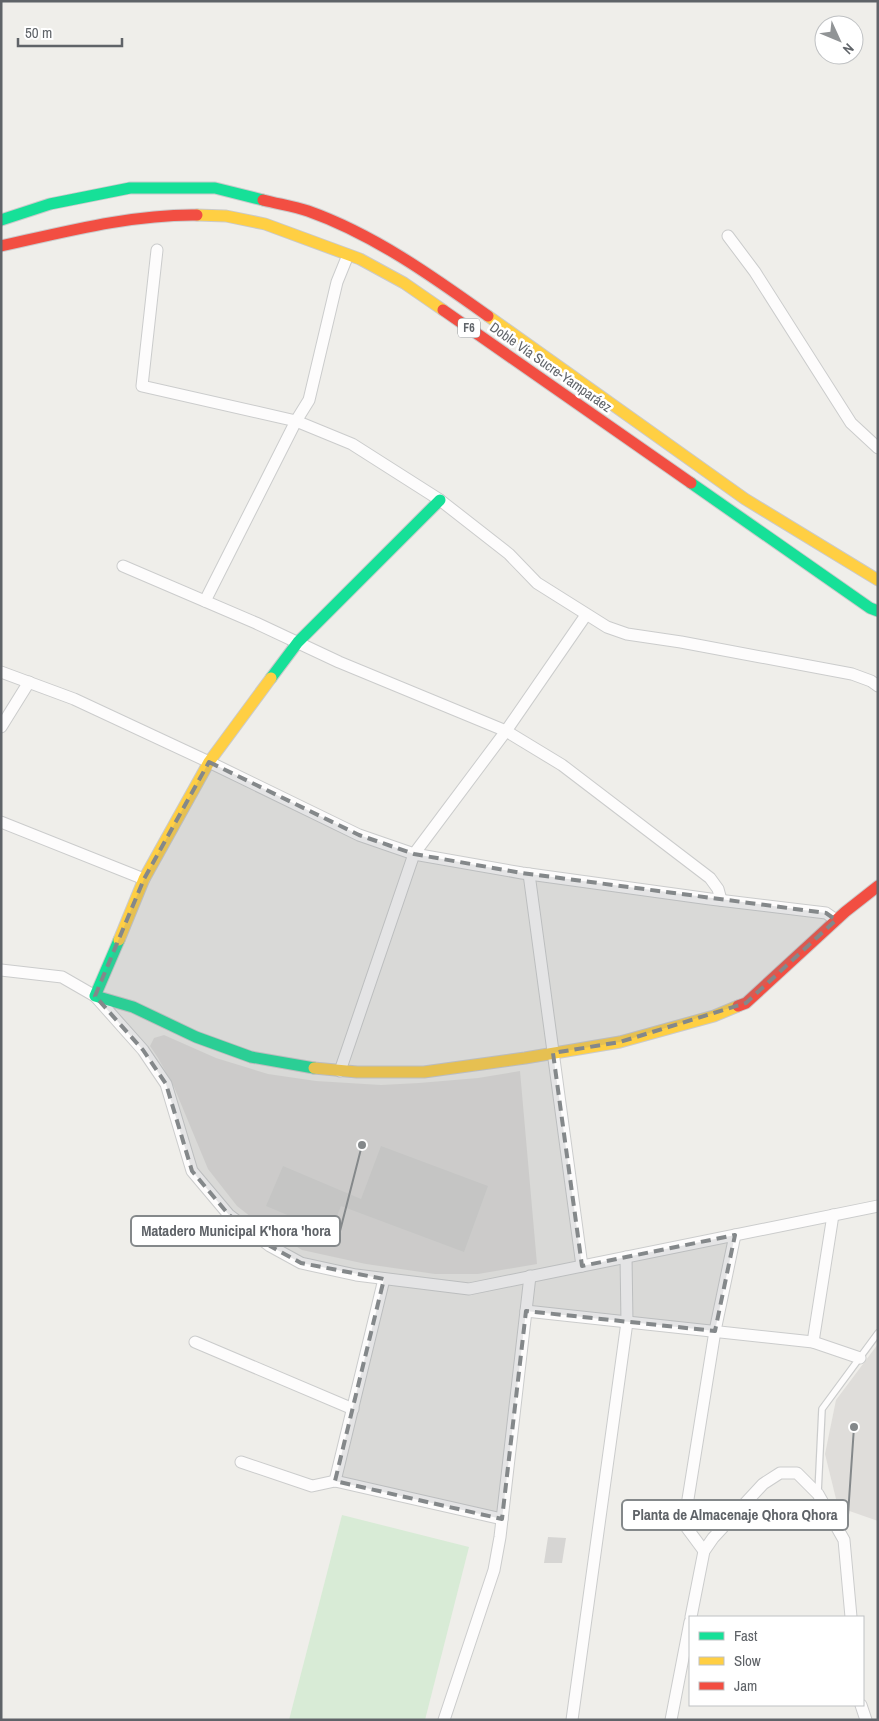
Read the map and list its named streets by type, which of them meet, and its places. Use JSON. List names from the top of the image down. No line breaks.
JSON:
{"streets":{"main road":["F6","Doble Vía Sucre-Yamparáez"]},"places":["Matadero Municipal K'hora 'hora","Planta de Almacenaje Qhora Qhora"],"legend":["Fast","Slow","Jam"],"scale_bar":"50 m","north":"bottom right"}
